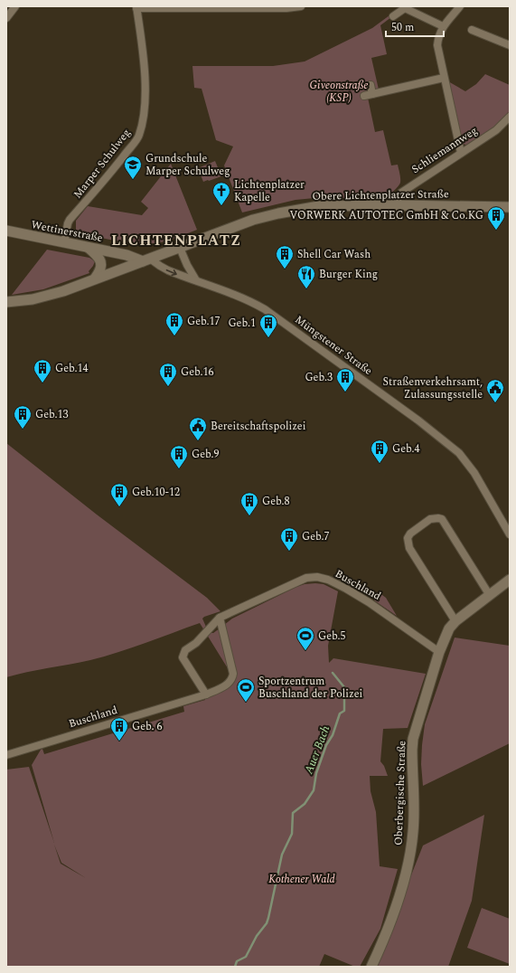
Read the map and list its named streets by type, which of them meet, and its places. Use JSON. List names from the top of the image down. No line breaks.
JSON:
{"streets":{"street":["Schliemannweg","Marper Schulweg","Obere Lichtenplatzer Straße","Wettinerstraße","Müngstener Straße","Buschland","Oberbergische Straße"]},"crossings":[["Schliemannweg","Obere Lichtenplatzer Straße"],["Marper Schulweg","Wettinerstraße"],["Obere Lichtenplatzer Straße","Wettinerstraße"],["Obere Lichtenplatzer Straße","Müngstener Straße"],["Wettinerstraße","Müngstener Straße"],["Buschland","Oberbergische Straße"]],"districts":["LICHTENPLATZ"],"water":["Auer Bach"],"parks":["Giveonstraße (KSP)","Kothener Wald"],"places":{"school or university":["Grundschule Marper Schulweg"],"church":["Lichtenplatzer Kapelle"],"building":["VORWERK AUTOTEC GmbH & Co.KG","Shell Car Wash","Geb.17","Geb.1","Geb.14","Geb.16","Geb.3","Geb.13","Geb.4","Geb.9","Geb.10-12","Geb.8","Geb.7","Geb. 6"],"restaurant":["Burger King"],"public building":["Straßenverkehrsamt, Zulassungsstelle","Bereitschaftspolizei"],"sports":["Geb.5","Sportzentrum Buschland der Polizei"]},"scale_bar":"50 m"}
